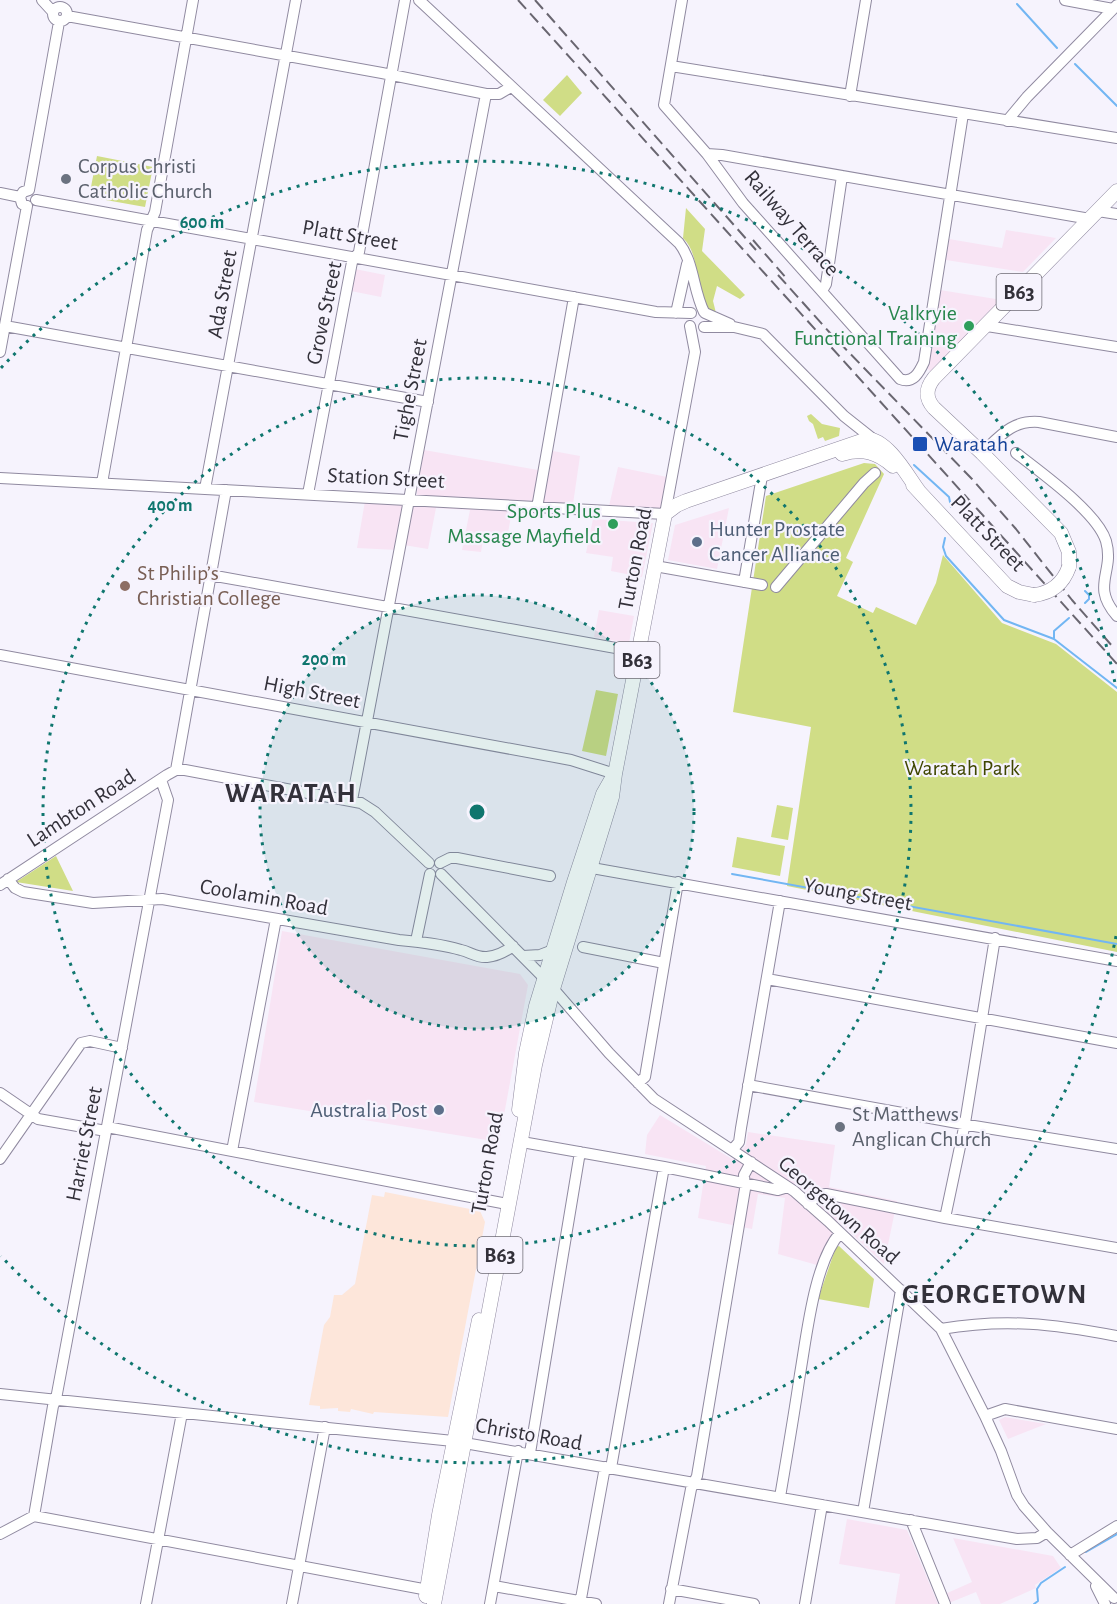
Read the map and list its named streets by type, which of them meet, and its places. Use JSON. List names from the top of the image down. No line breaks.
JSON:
{"streets":{"main road":["Platt Street","B63","Turton Road"],"street":["Railway Terrace","Ada Street","Grove Street","Tighe Street","Station Street","High Street","Lambton Road","Young Street","Coolamin Road","Harriet Street","Georgetown Road","Christo Road"]},"crossings":[["Platt Street","B63"],["Platt Street","Ada Street"],["Platt Street","Grove Street"],["Platt Street","Tighe Street"],["Platt Street","Turton Road"],["B63","Station Street"],["B63","Turton Road"],["Ada Street","Station Street"],["Grove Street","Station Street"],["Tighe Street","Station Street"],["Tighe Street","High Street"],["Tighe Street","Georgetown Road"],["Station Street","Turton Road"],["Turton Road","High Street"],["Turton Road","Young Street"],["Turton Road","Georgetown Road"],["Turton Road","Christo Road"],["Lambton Road","Coolamin Road"],["Lambton Road","Harriet Street"],["Lambton Road","Georgetown Road"],["Coolamin Road","Harriet Street"],["Coolamin Road","Georgetown Road"],["Harriet Street","Christo Road"],["Georgetown Road","Christo Road"]],"districts":["WARATAH","GEORGETOWN"],"parks":["Waratah Park"],"places":{"other":["Corpus Christi Catholic Church","Valkryie Functional Training","Sports Plus Massage Mayfield","Hunter Prostate Cancer Alliance","St Philip’s Christian College","Australia Post","St Matthews Anglican Church"],"transit":["Waratah"]},"rings":["600 m","400 m","200 m"]}
